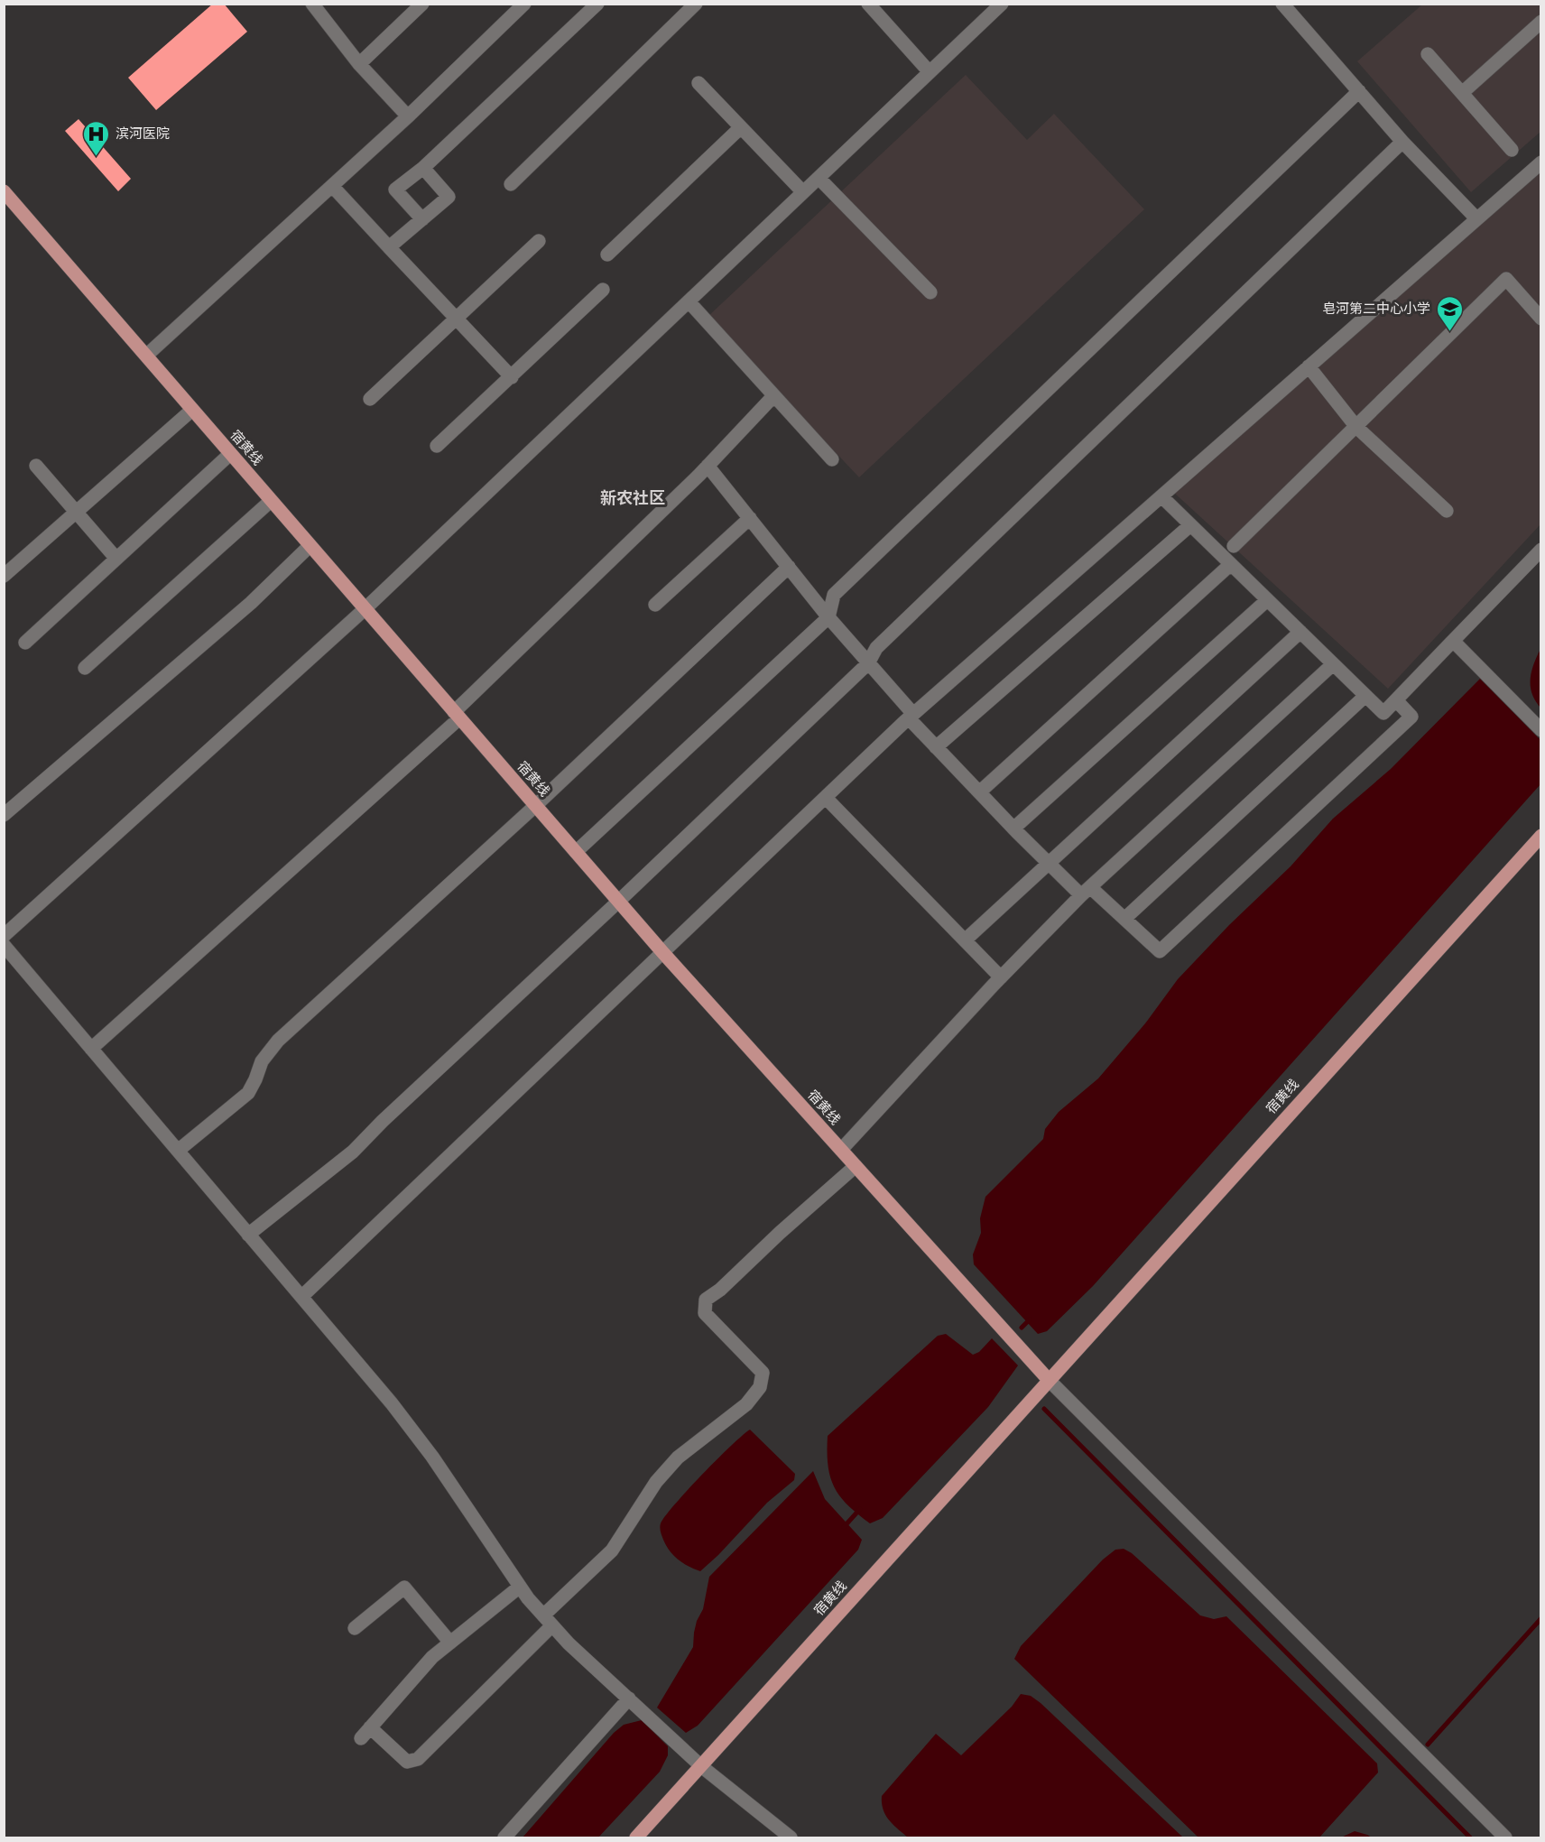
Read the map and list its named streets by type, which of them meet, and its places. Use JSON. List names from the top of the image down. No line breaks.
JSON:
{"streets":{"main road":["宿黄线"]},"districts":["新农社区"],"places":{"hospital":["滨河医院"],"school or university":["皂河第二中心小学"]}}
